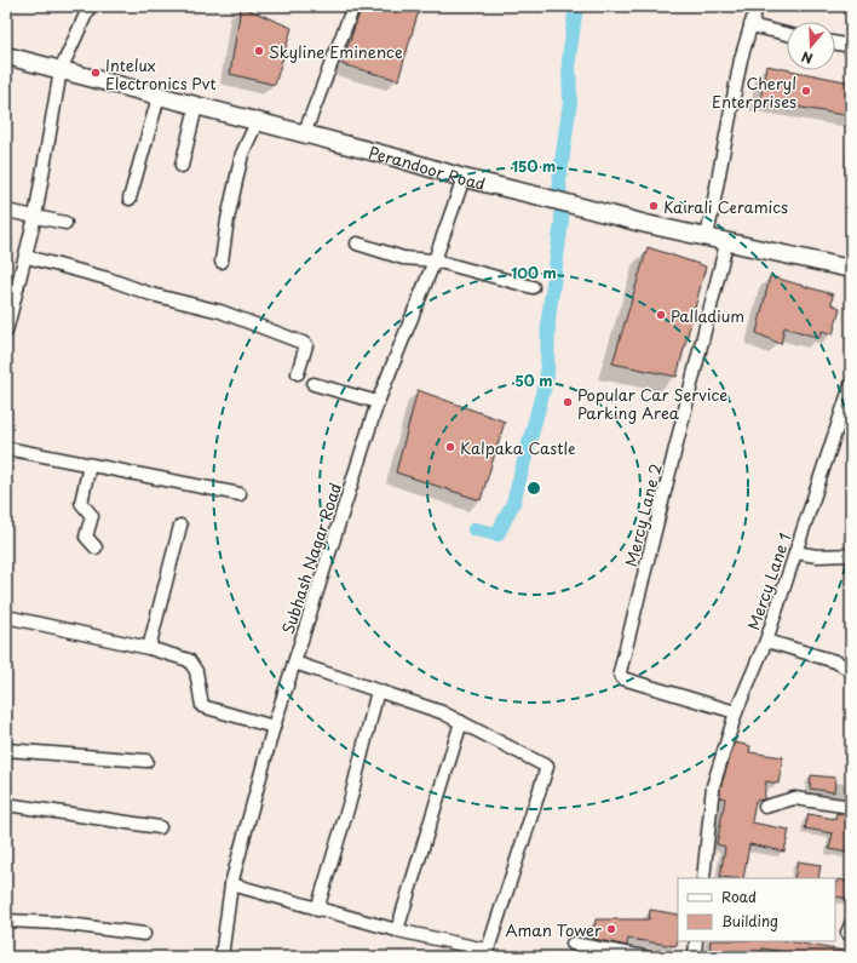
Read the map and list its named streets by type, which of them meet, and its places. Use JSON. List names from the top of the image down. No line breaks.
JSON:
{"streets":{"main road":["Perandoor Road"],"street":["Mercy Lane 2","Subhash Nagar Road","Mercy Lane 1"]},"crossings":[["Perandoor Road","Mercy Lane 2"],["Perandoor Road","Subhash Nagar Road"],["Mercy Lane 2","Mercy Lane 1"]],"places":["Skyline Eminence","Intelux Electronics Pvt","Cheryl Enterprises","Kairali Ceramics","Palladium","Popular Car Service Parking Area","Kalpaka Castle","Aman Tower"],"legend":["Road","Building"],"north":"bottom","rings":["150 m","100 m","50 m"]}
